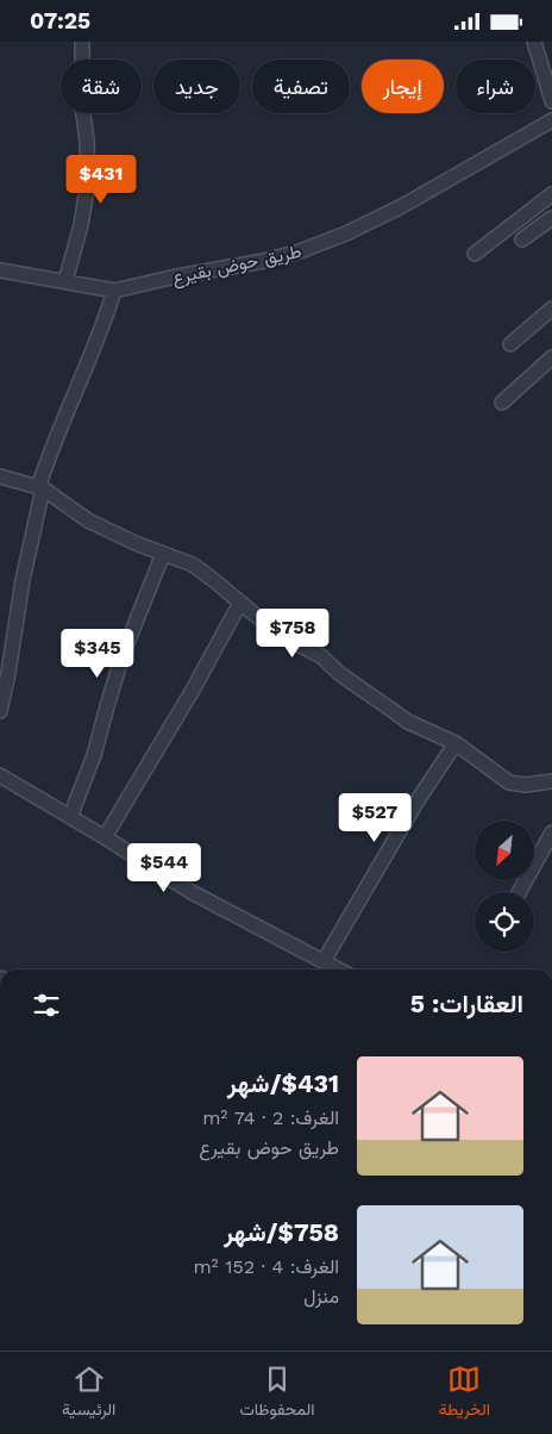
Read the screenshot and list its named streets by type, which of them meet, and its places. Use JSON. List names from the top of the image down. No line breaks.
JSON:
{"streets":{"street":["طريق حوض بقيرع"]},"north":"bottom left","page":{"status":"07:25","chip":["شراء","إيجار","تصفية","جديد","شقة"],"price":["$431","$758","$345","$527","$544"],"heading":"العقارات: 5","list":[{"name":"$431/شهر","note":"الغرف: 2 · 74 m² · طريق حوض بقيرع"},{"name":"$758/شهر","note":"الغرف: 4 · 152 m² · منزل"}],"tabs":["الخريطة","المحفوظات","الرئيسية"]}}
